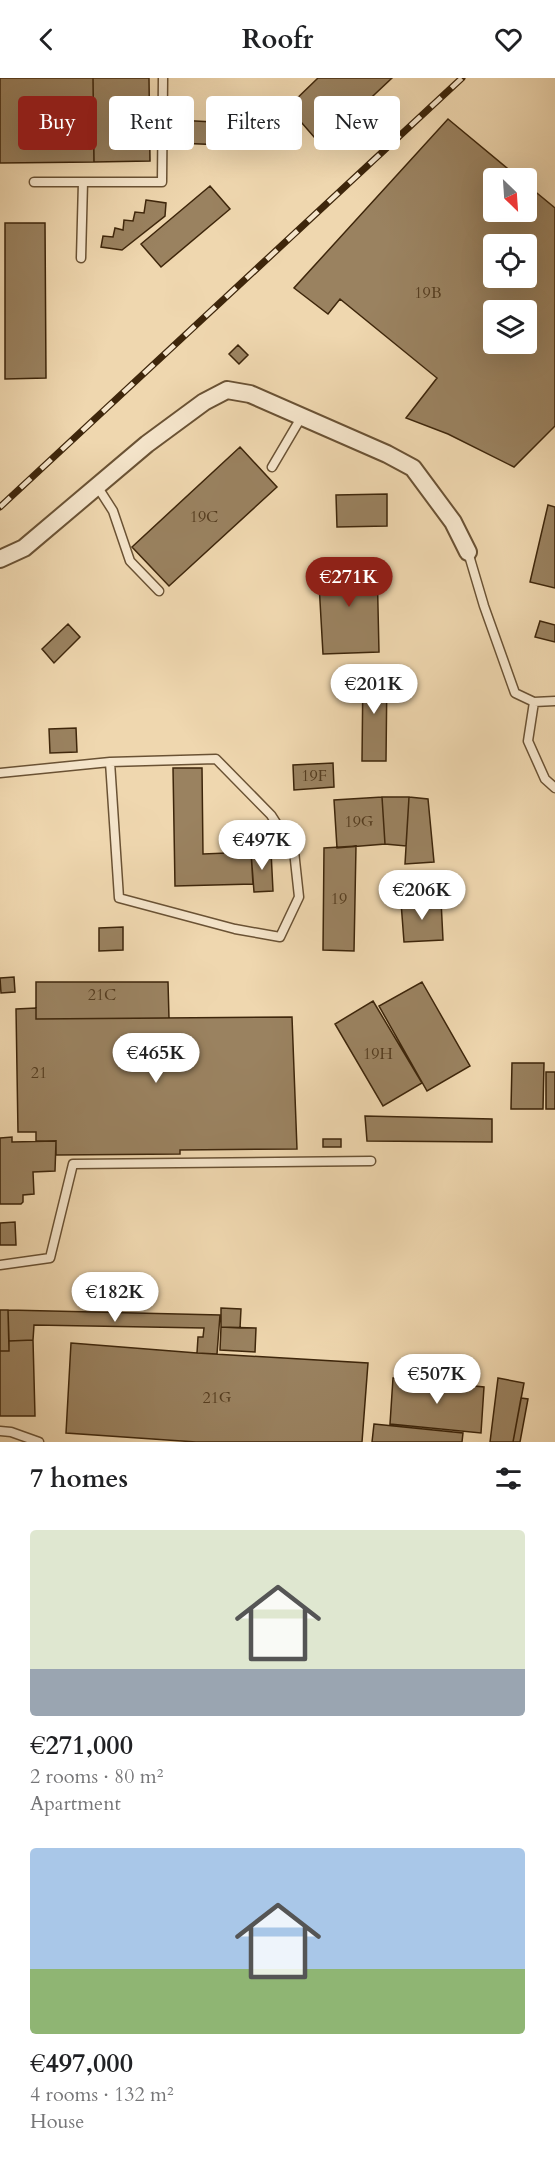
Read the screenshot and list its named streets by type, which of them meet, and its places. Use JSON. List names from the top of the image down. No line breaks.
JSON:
{"house_numbers":["19B","19C","19F","19G","19","21C","19H","21","21G"],"north":"bottom right","page":{"header":"Roofr","chip":["Buy","Rent","Filters","New"],"price":["€271K","€201K","€497K","€206K","€465K","€182K","€507K"],"heading":"7 homes","list":[{"name":"€271,000","note":"2 rooms · 80 m² · Apartment"},{"name":"€497,000","note":"4 rooms · 132 m² · House"}]}}
